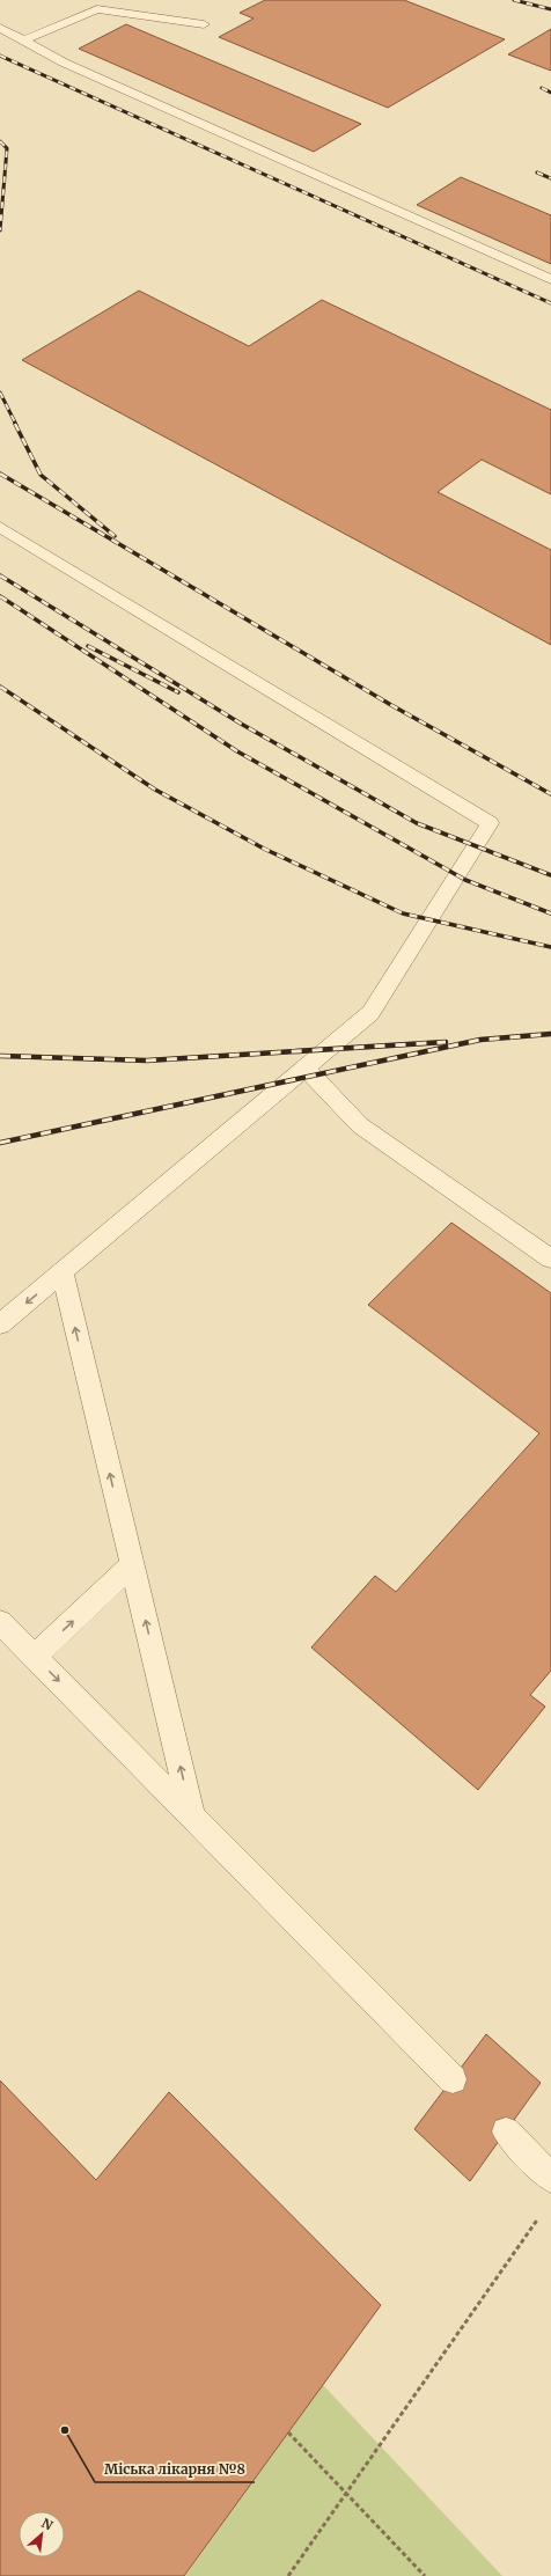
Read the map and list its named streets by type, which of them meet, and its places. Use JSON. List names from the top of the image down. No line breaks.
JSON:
{"places":["Міська лікарня №8"],"north":"top right"}
